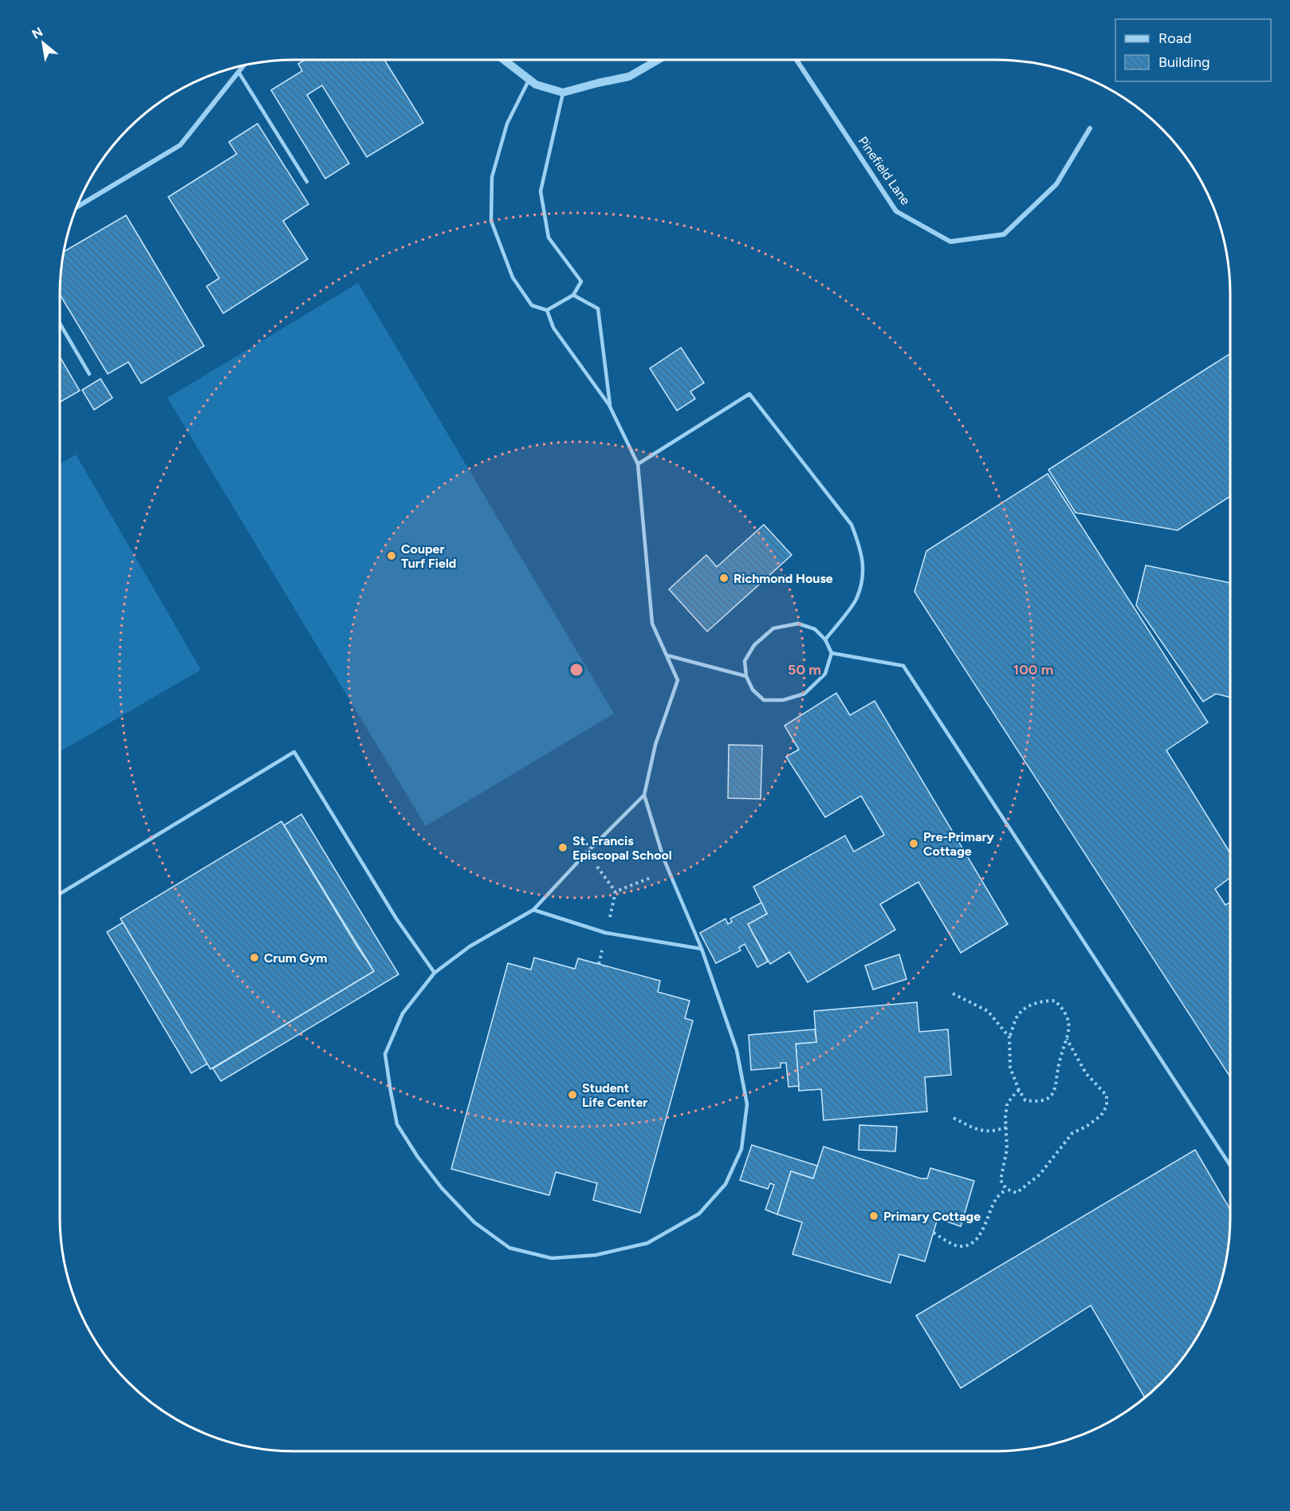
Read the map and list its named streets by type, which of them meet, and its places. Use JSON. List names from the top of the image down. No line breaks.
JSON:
{"streets":{"street":["Pinefield Lane"]},"places":["Couper Turf Field","Richmond House","Pre-Primary Cottage","St. Francis Episcopal School","Crum Gym","Student Life Center","Primary Cottage"],"legend":["Road","Building"],"north":"top left","rings":["50 m","100 m"]}
